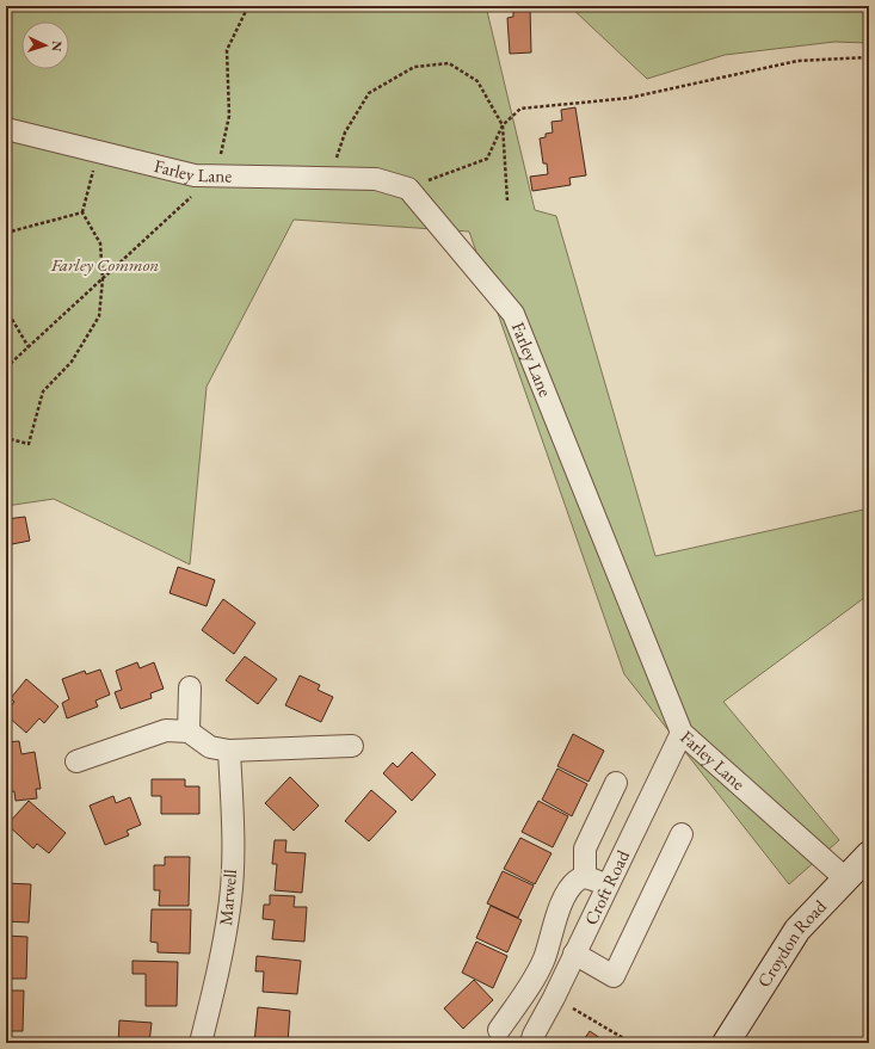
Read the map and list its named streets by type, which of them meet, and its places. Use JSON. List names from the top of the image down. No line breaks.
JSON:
{"streets":{"main road":["Croydon Road"],"street":["Farley Lane","Croft Road","Marwell"]},"crossings":[["Farley Lane","Croft Road"],["Farley Lane","Croydon Road"]],"parks":["Farley Common"],"north":"right"}
